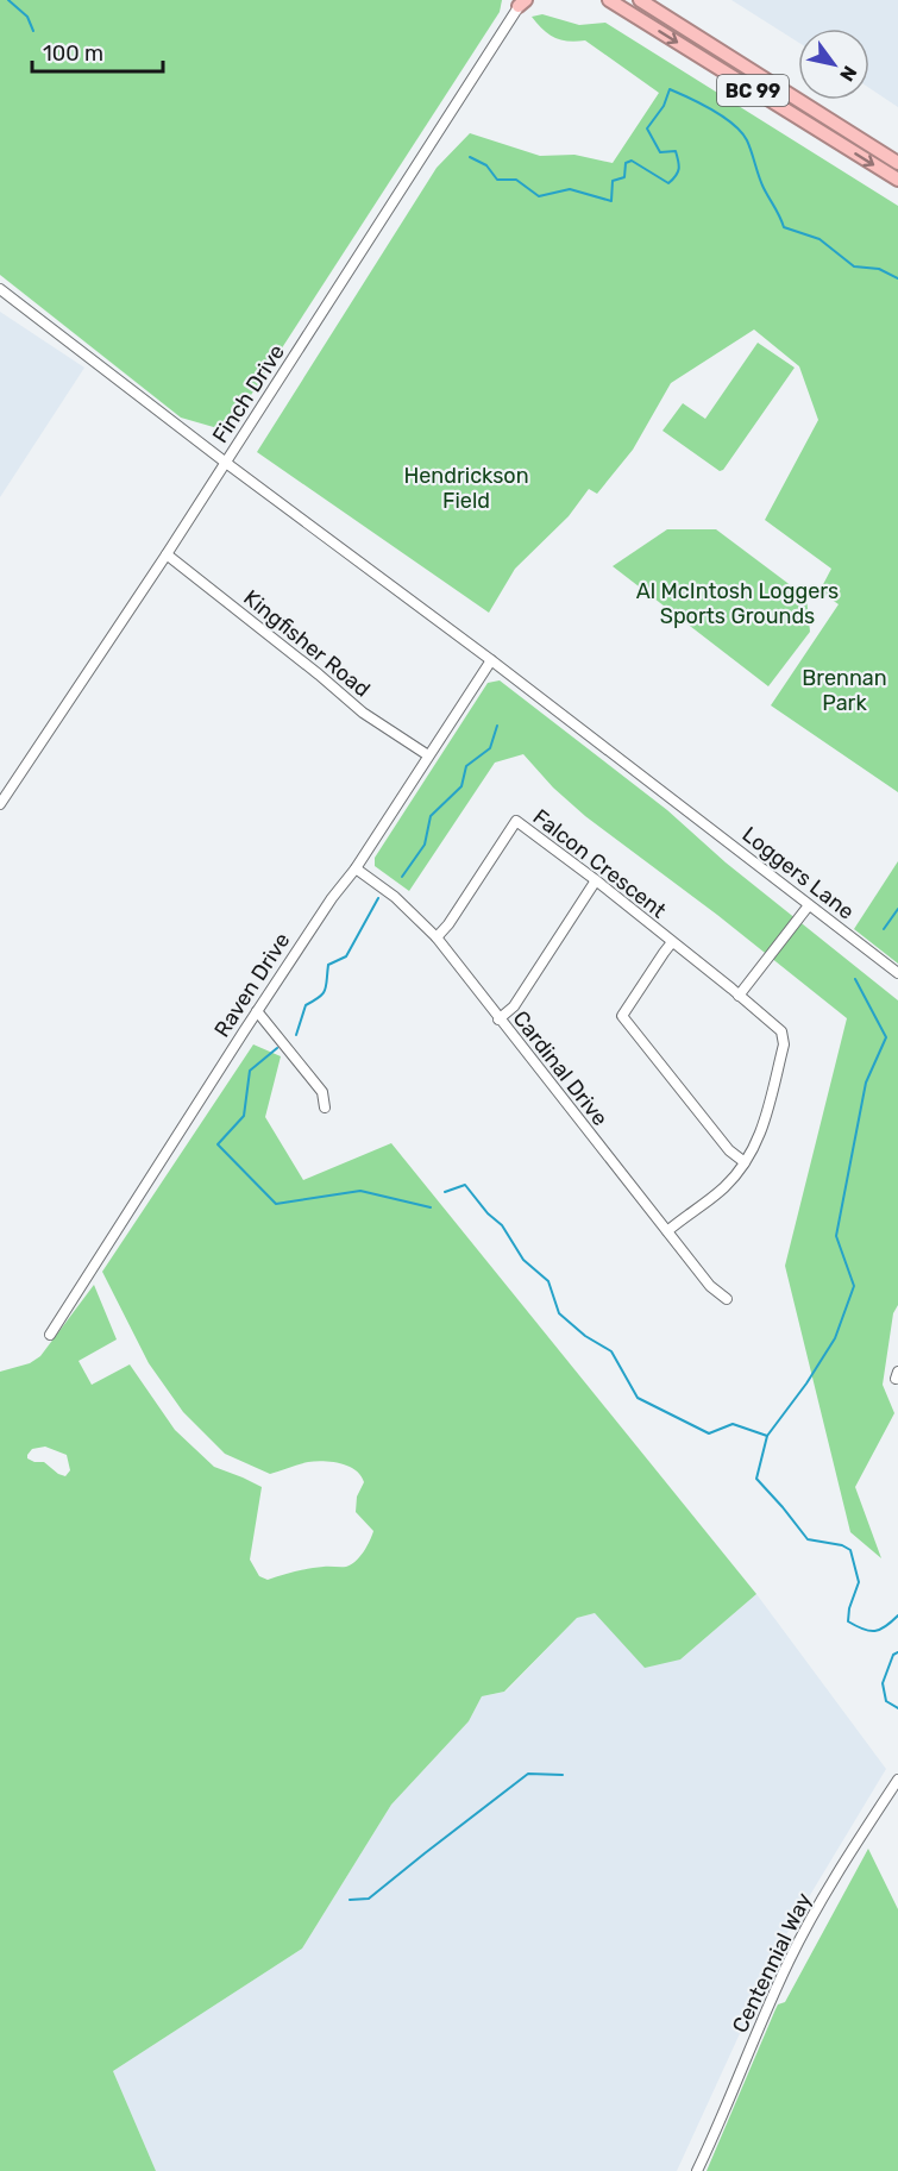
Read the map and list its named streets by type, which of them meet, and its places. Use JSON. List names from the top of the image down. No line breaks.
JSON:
{"streets":{"highway":["BC 99"],"street":["Finch Drive","Kingfisher Road","Falcon Crescent","Loggers Lane","Raven Drive","Cardinal Drive","Centennial Way"]},"crossings":[["Finch Drive","Kingfisher Road"],["Finch Drive","Loggers Lane"],["Kingfisher Road","Raven Drive"],["Falcon Crescent","Cardinal Drive"],["Loggers Lane","Raven Drive"],["Raven Drive","Cardinal Drive"]],"parks":["Hendrickson Field","Al McIntosh Loggers Sports Grounds","Brennan Park"],"scale_bar":"100 m","north":"bottom right"}
